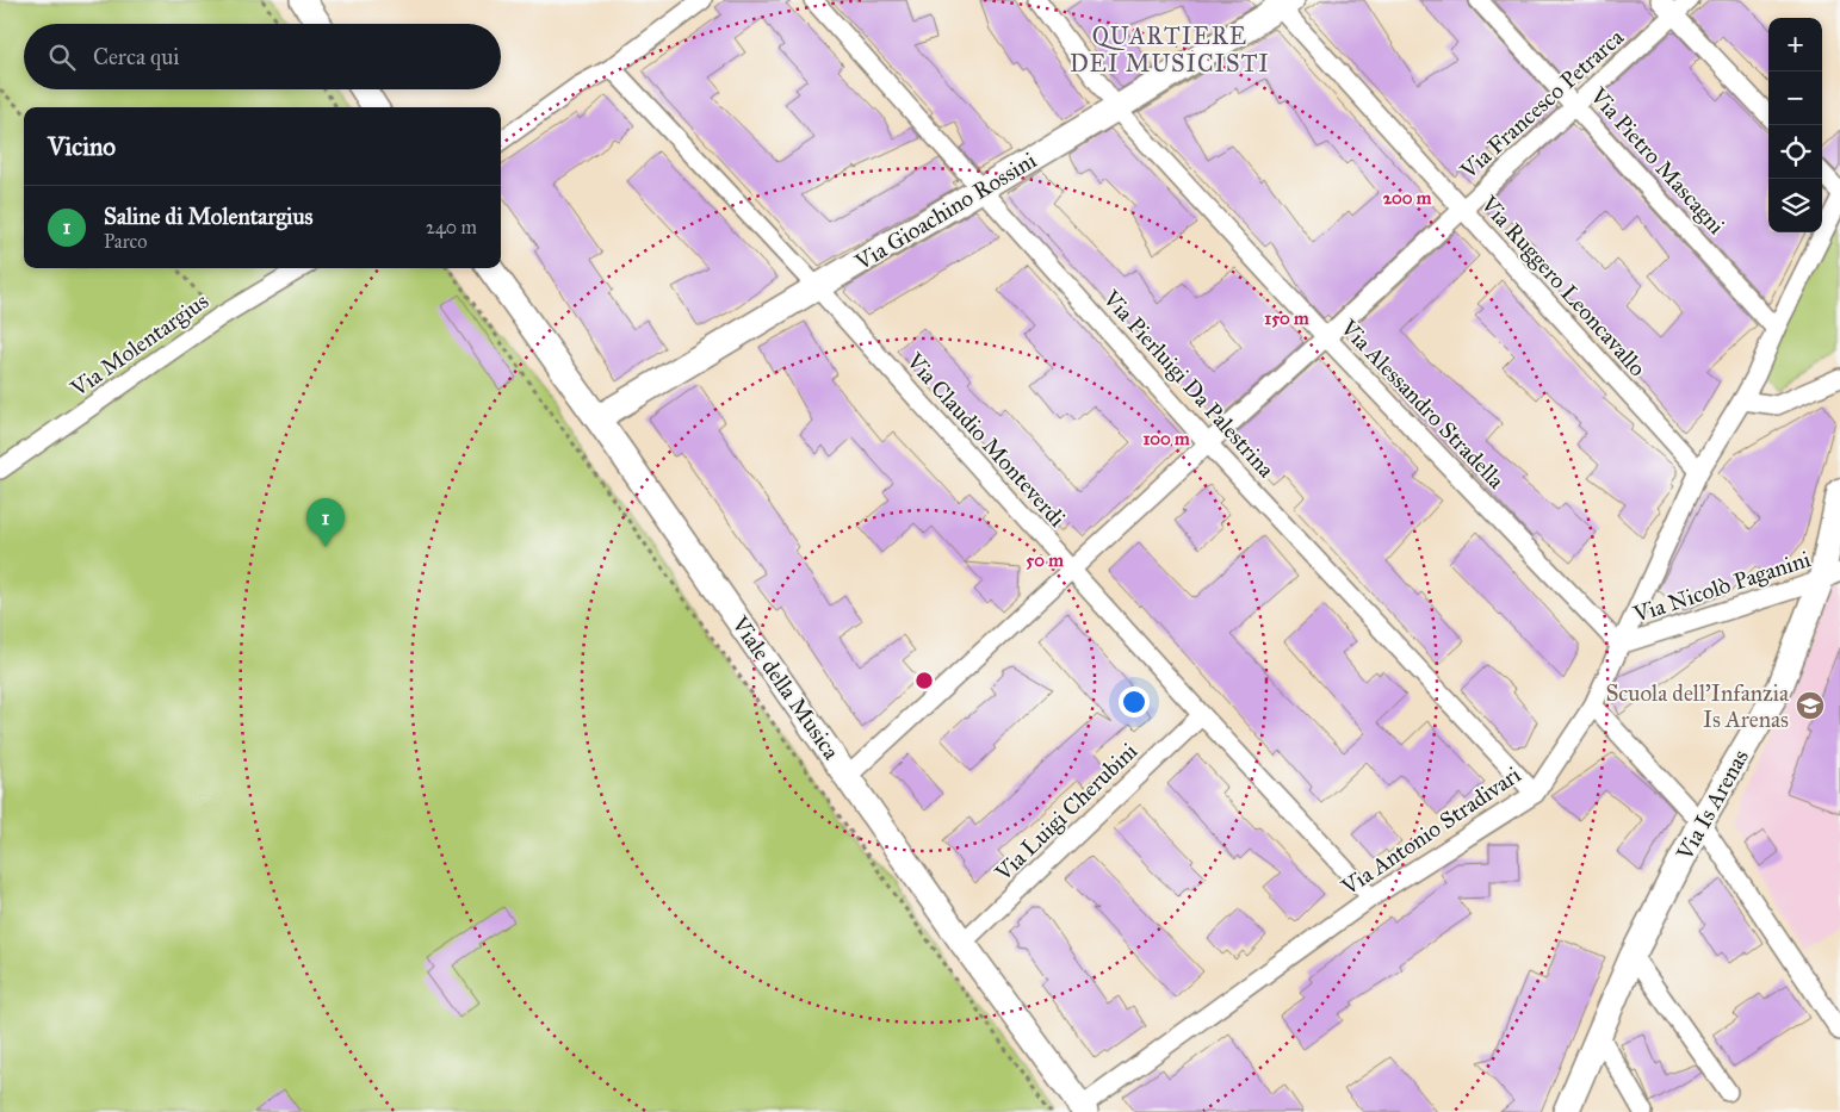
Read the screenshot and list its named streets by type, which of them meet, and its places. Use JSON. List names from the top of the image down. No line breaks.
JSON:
{"streets":{"street":["Via Francesco Petrarca","Via Pietro Mascagni","Via Gioachino Rossini","Via Ruggero Leoncavallo","Via Molentargius","Via Pierluigi Da Palestrina","Via Alessandro Stradella","Via Claudio Monteverdi","Via Nicolò Paganini","Viale della Musica","Via Is Arenas","Via Luigi Cherubini","Via Antonio Stradivari"]},"crossings":[["Via Francesco Petrarca","Via Pietro Mascagni"],["Via Francesco Petrarca","Via Ruggero Leoncavallo"],["Via Francesco Petrarca","Via Pierluigi Da Palestrina"],["Via Francesco Petrarca","Via Alessandro Stradella"],["Via Francesco Petrarca","Via Claudio Monteverdi"],["Via Francesco Petrarca","Viale della Musica"],["Via Pietro Mascagni","Via Antonio Stradivari"],["Via Gioachino Rossini","Via Ruggero Leoncavallo"],["Via Gioachino Rossini","Via Pierluigi Da Palestrina"],["Via Gioachino Rossini","Via Alessandro Stradella"],["Via Gioachino Rossini","Via Claudio Monteverdi"],["Via Gioachino Rossini","Viale della Musica"],["Via Ruggero Leoncavallo","Via Antonio Stradivari"],["Via Pierluigi Da Palestrina","Via Antonio Stradivari"],["Via Alessandro Stradella","Via Nicolò Paganini"],["Via Alessandro Stradella","Via Antonio Stradivari"],["Via Claudio Monteverdi","Via Luigi Cherubini"],["Via Claudio Monteverdi","Via Antonio Stradivari"],["Via Nicolò Paganini","Via Is Arenas"],["Via Nicolò Paganini","Via Antonio Stradivari"],["Viale della Musica","Via Luigi Cherubini"],["Viale della Musica","Via Antonio Stradivari"]],"districts":["QUARTIERE DEI MUSICISTI"],"places":{"school or university":["Scuola dell'Infanzia Is Arenas"]},"page":{"map_buttons":["+","−"],"search":"Cerca qui","heading":"Vicino","list":[{"mark":"1","name":"Saline di Molentargius","note":"Parco","value":"240 m"}],"pins":"1"},"rings":["200 m","150 m","100 m","50 m"]}
